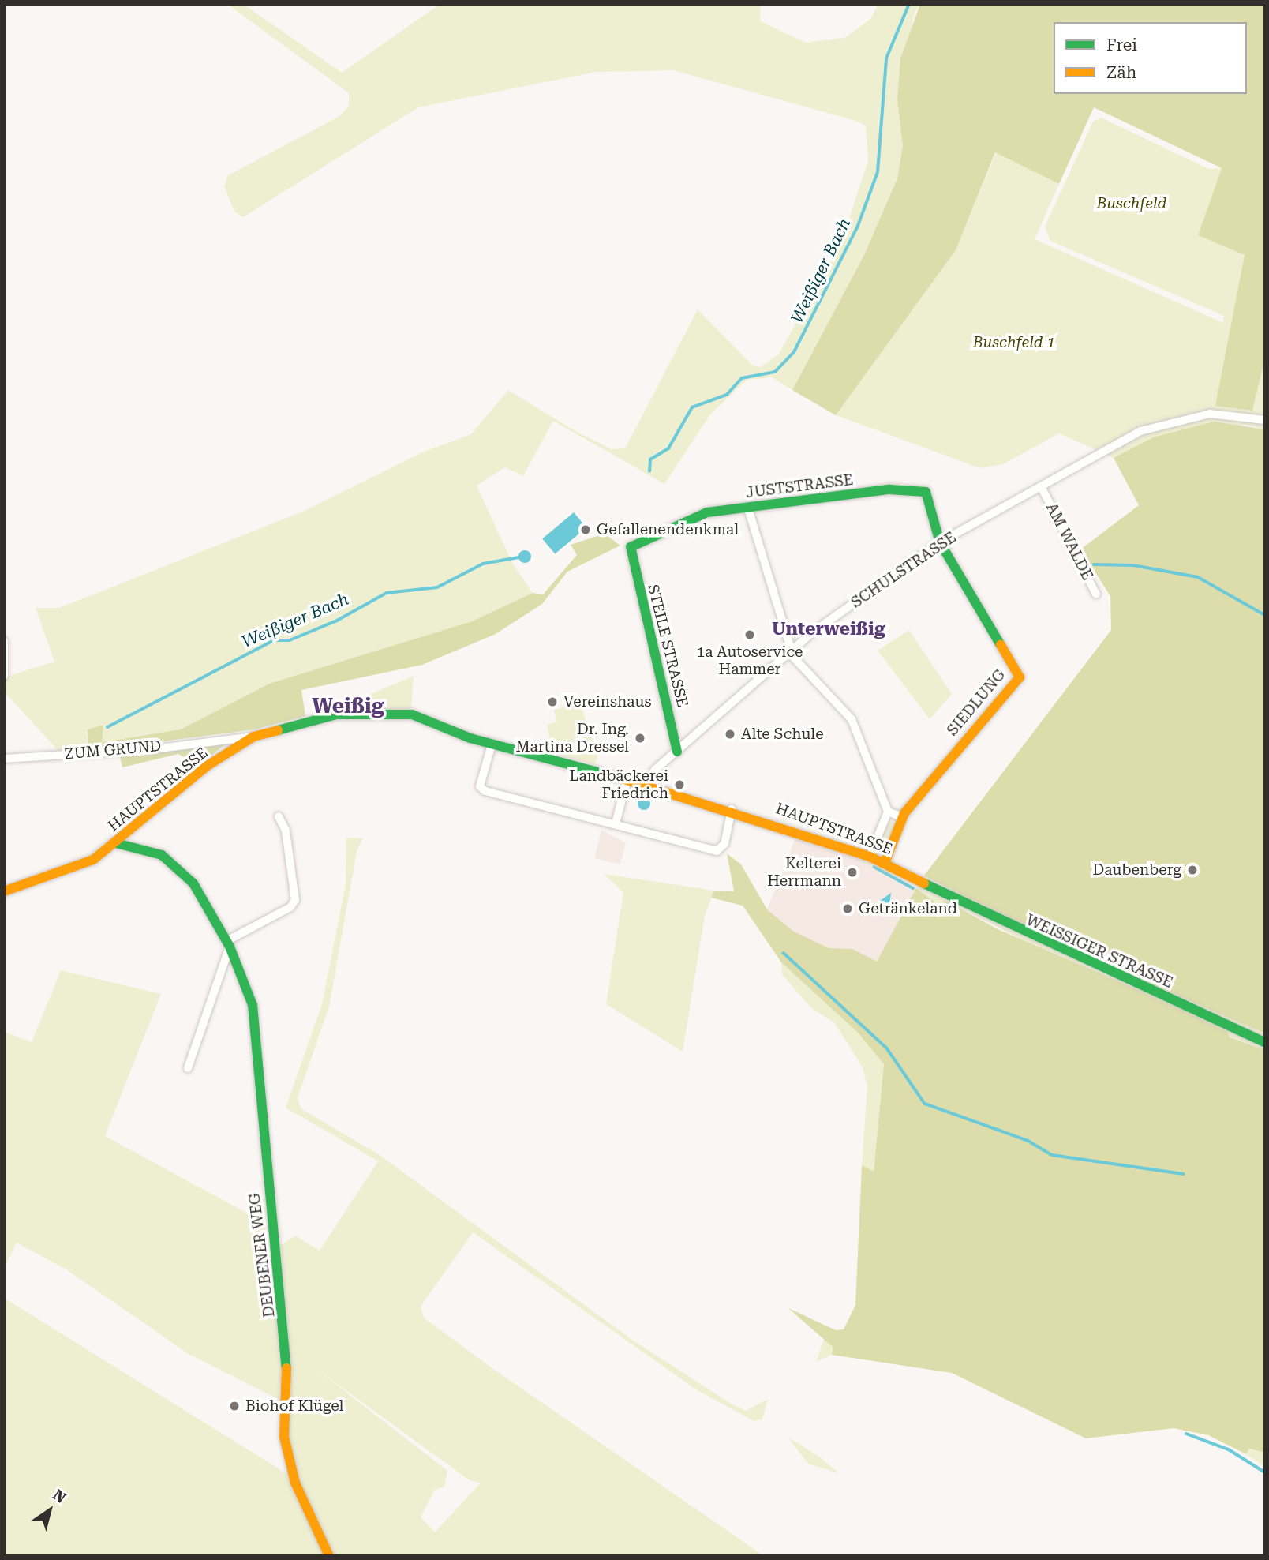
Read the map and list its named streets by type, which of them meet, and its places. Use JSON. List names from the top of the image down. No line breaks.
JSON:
{"streets":{"street":["JUSTSTRASSE","AM WALDE","SCHULSTRASSE","STEILE STRASSE","SIEDLUNG","ZUM GRUND","HAUPTSTRASSE","WEISSIGER STRASSE","DEUBENER WEG"]},"crossings":[["JUSTSTRASSE","SCHULSTRASSE"],["JUSTSTRASSE","STEILE STRASSE"],["JUSTSTRASSE","SIEDLUNG"],["AM WALDE","SCHULSTRASSE"],["SCHULSTRASSE","STEILE STRASSE"],["SCHULSTRASSE","SIEDLUNG"],["SCHULSTRASSE","HAUPTSTRASSE"],["SIEDLUNG","HAUPTSTRASSE"],["ZUM GRUND","HAUPTSTRASSE"],["HAUPTSTRASSE","WEISSIGER STRASSE"],["HAUPTSTRASSE","DEUBENER WEG"]],"districts":["Unterweißig","Weißig"],"water":["Weißiger Bach"],"parks":["Buschfeld","Buschfeld 1"],"places":["Gefallenendenkmal","1a Autoservice Hammer","Vereinshaus","Alte Schule","Dr. Ing. Martina Dressel","Landbäckerei Friedrich","Daubenberg","Kelterei Herrmann","Getränkeland","Biohof Klügel"],"legend":["Frei","Zäh"],"north":"top right"}
